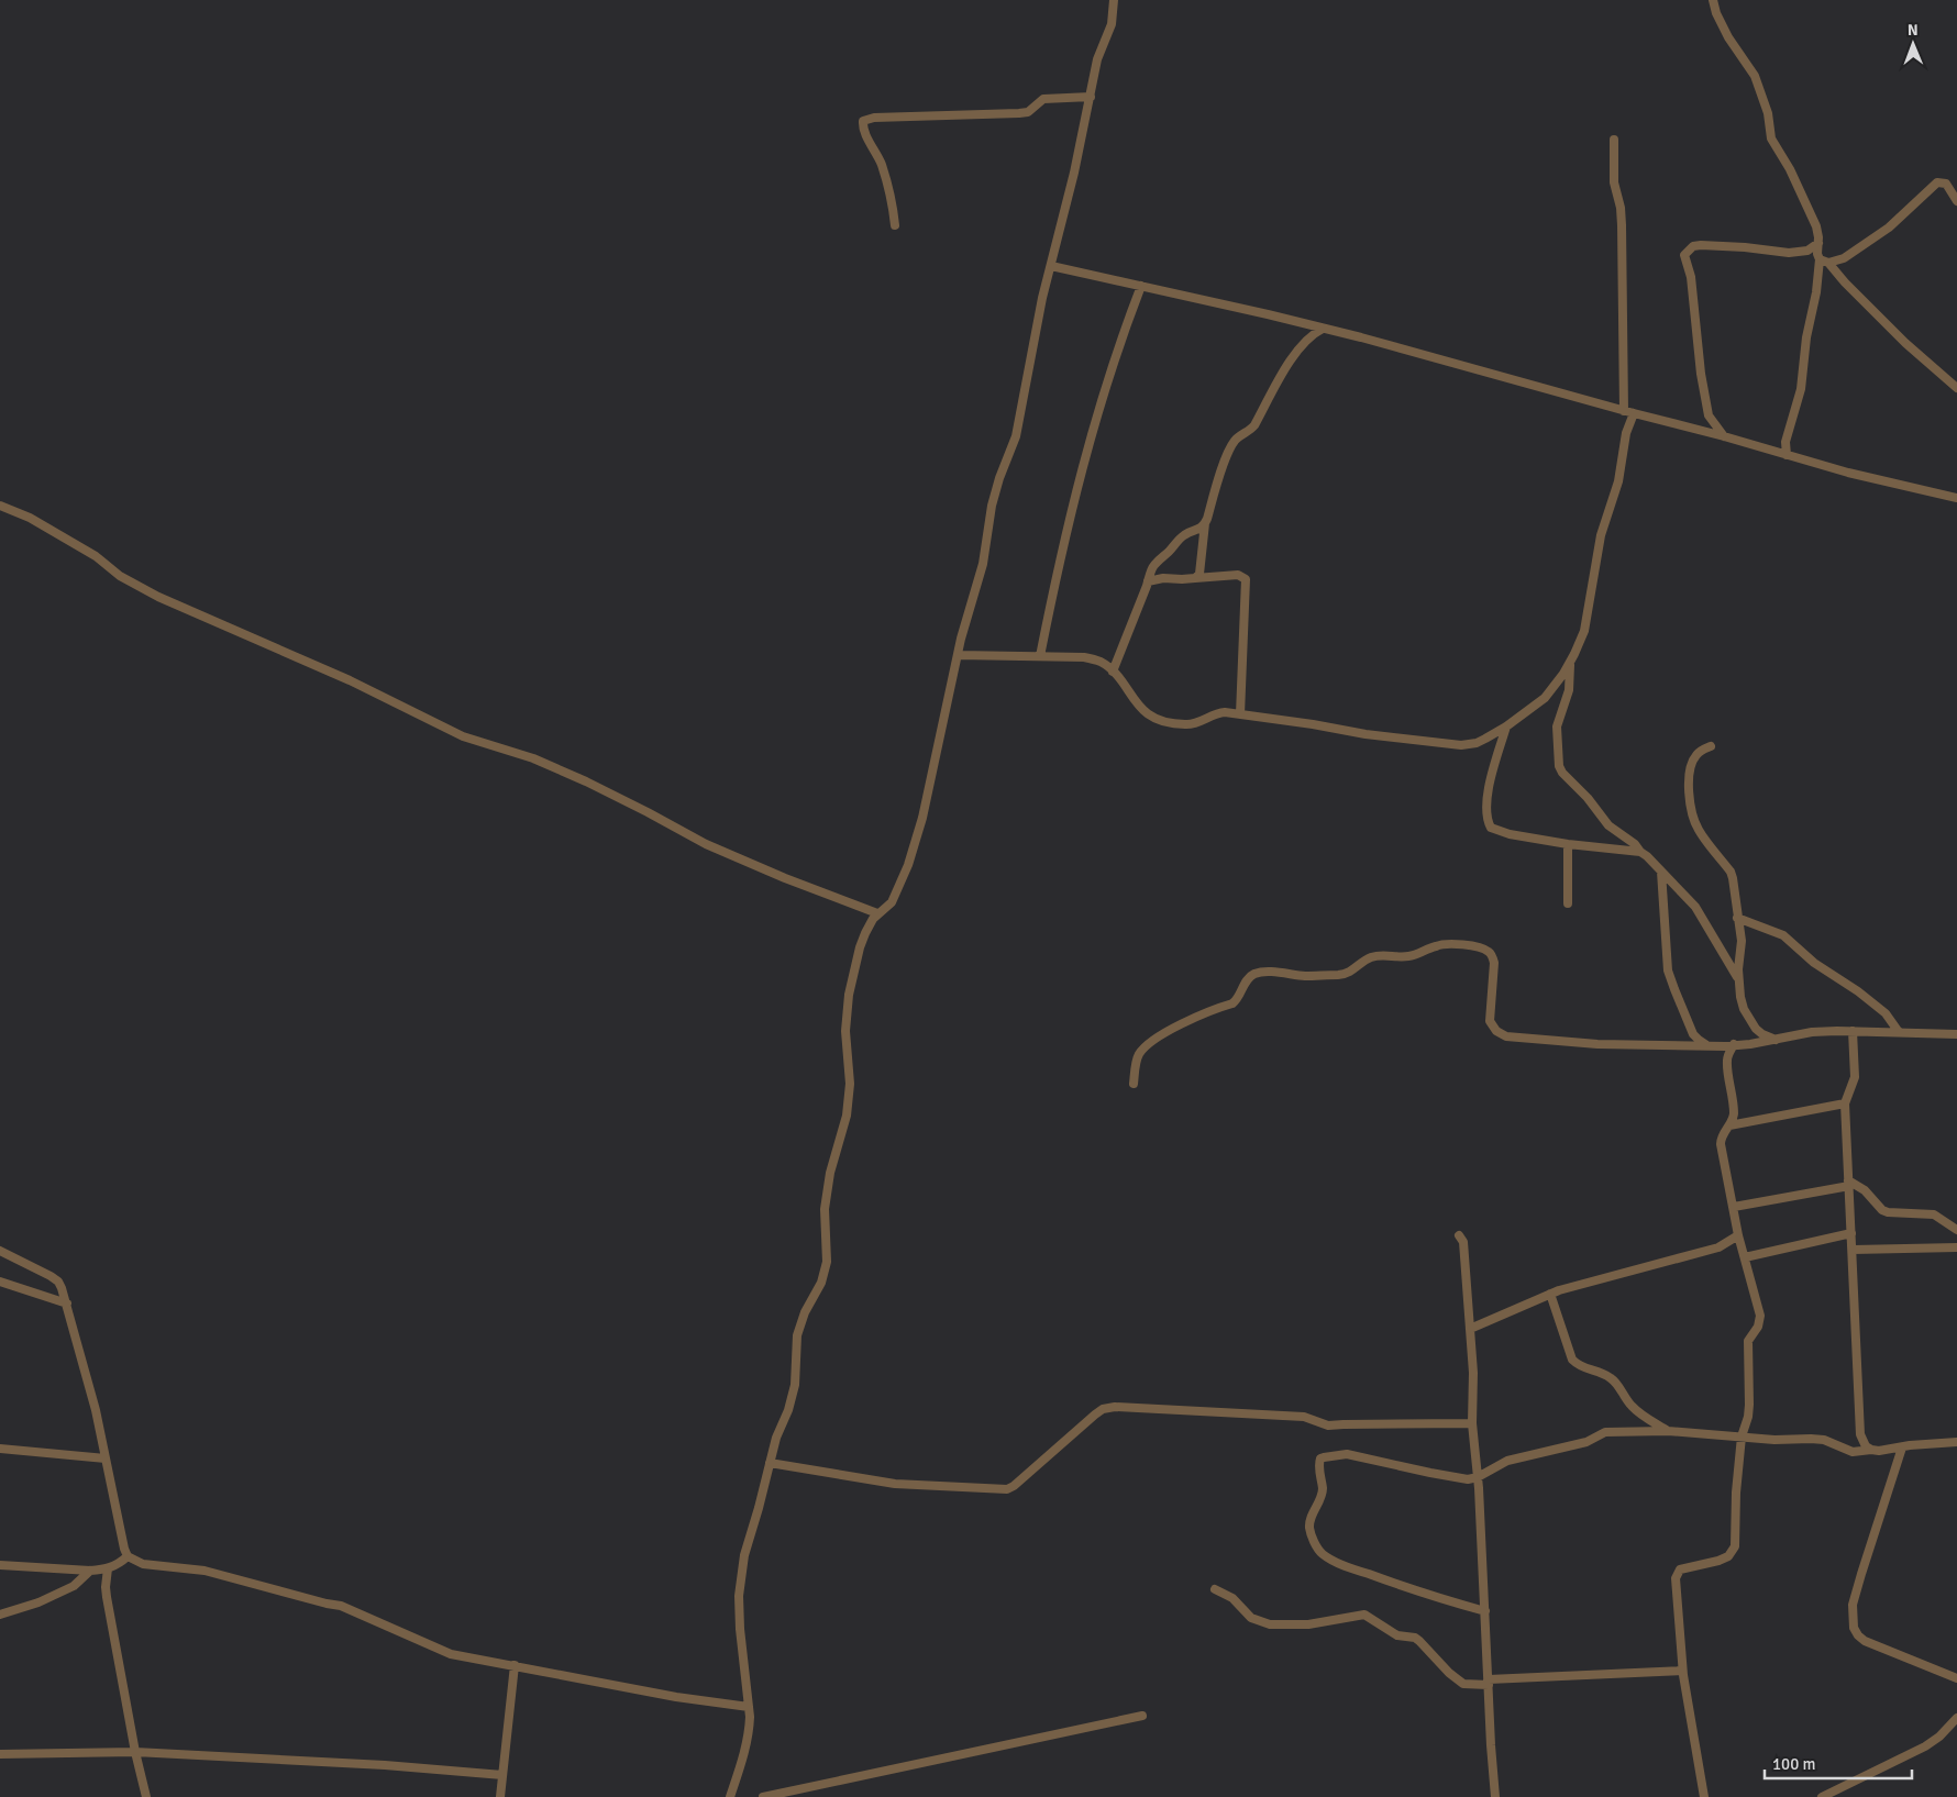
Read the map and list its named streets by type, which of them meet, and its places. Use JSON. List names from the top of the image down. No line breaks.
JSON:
{"scale_bar":"100 m","north":"top"}
